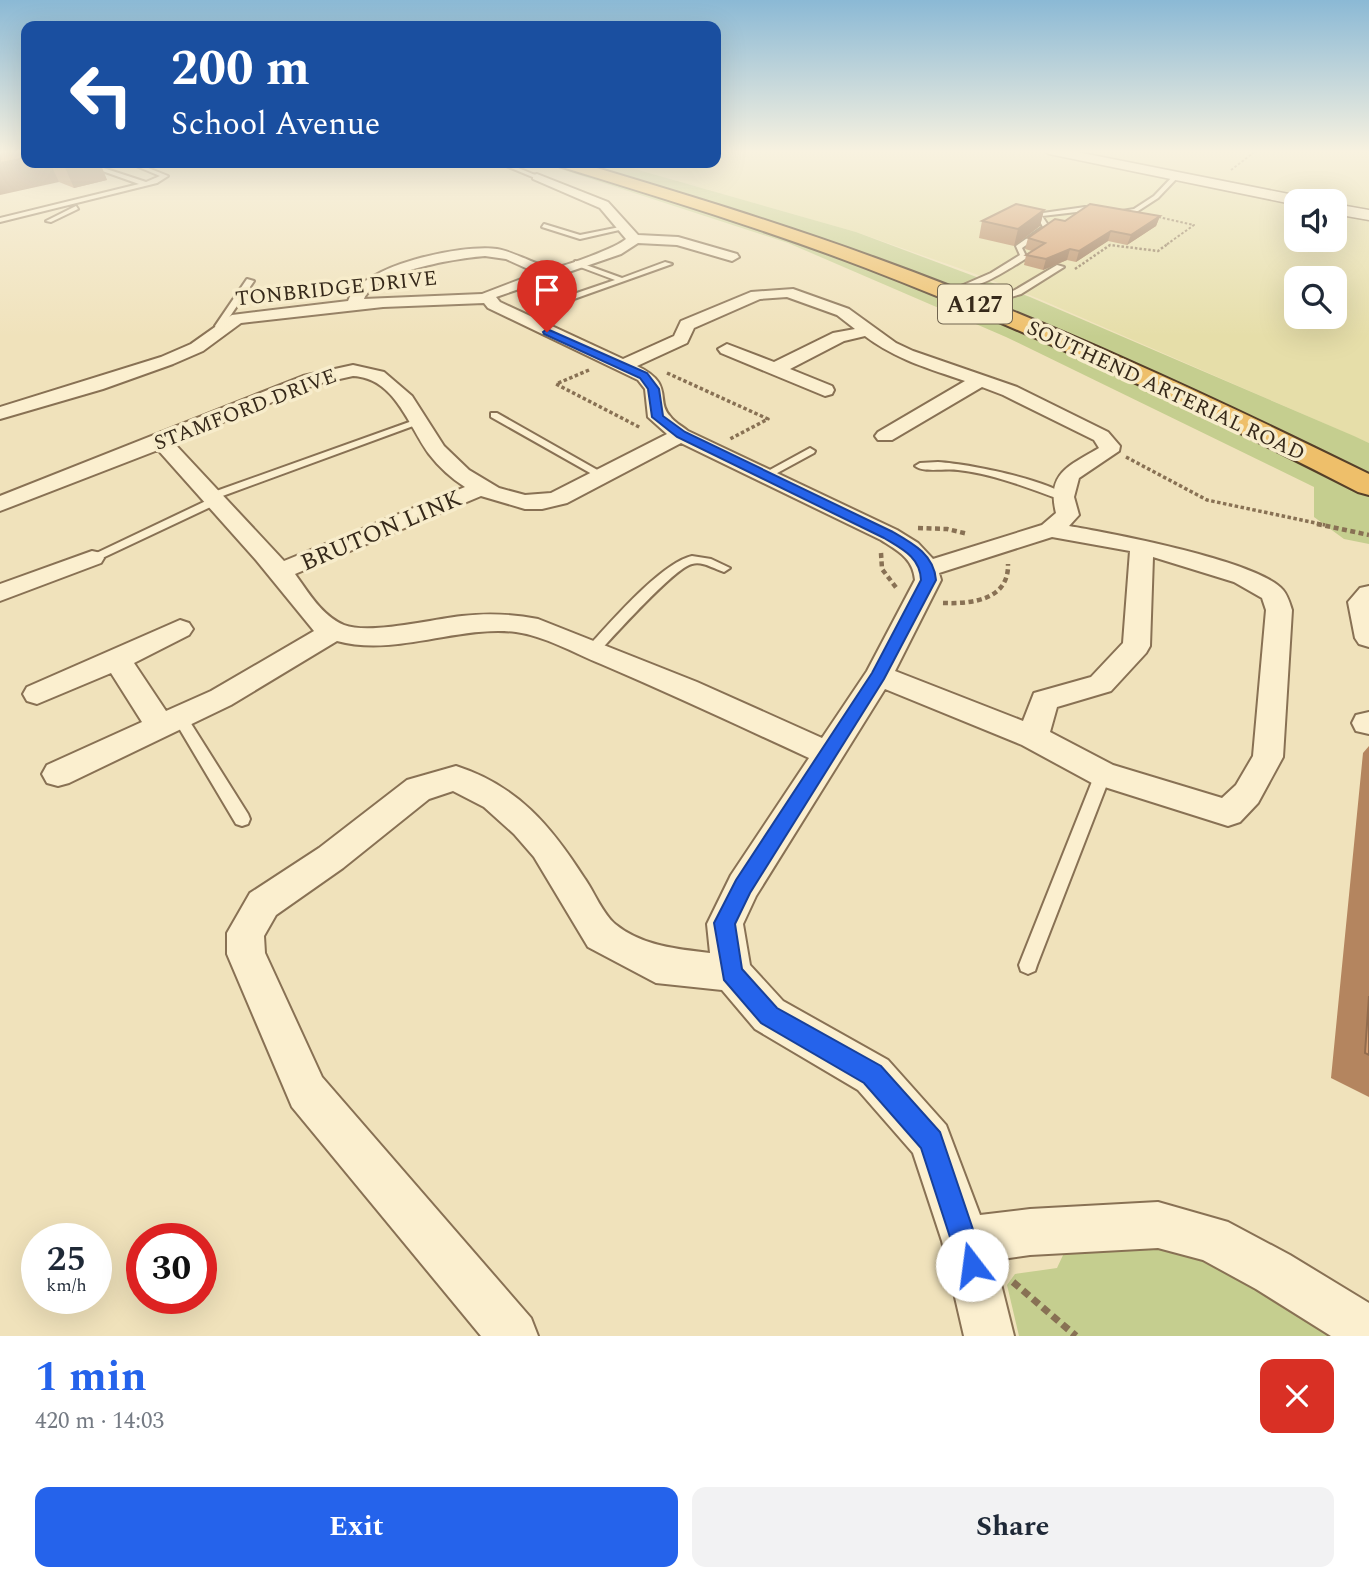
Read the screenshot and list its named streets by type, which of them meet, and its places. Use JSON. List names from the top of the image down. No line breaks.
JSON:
{"streets":{"highway":["A127","SOUTHEND ARTERIAL ROAD"],"street":["TONBRIDGE DRIVE","STAMFORD DRIVE","BRUTON LINK"]},"crossings":[["STAMFORD DRIVE","BRUTON LINK"]],"page":{"turn":["200 m","School Avenue"],"speed":"25 km/h","limit":"30","heading":["1 min","420 m · 14:03"],"buttons":["Exit","Share"]}}
